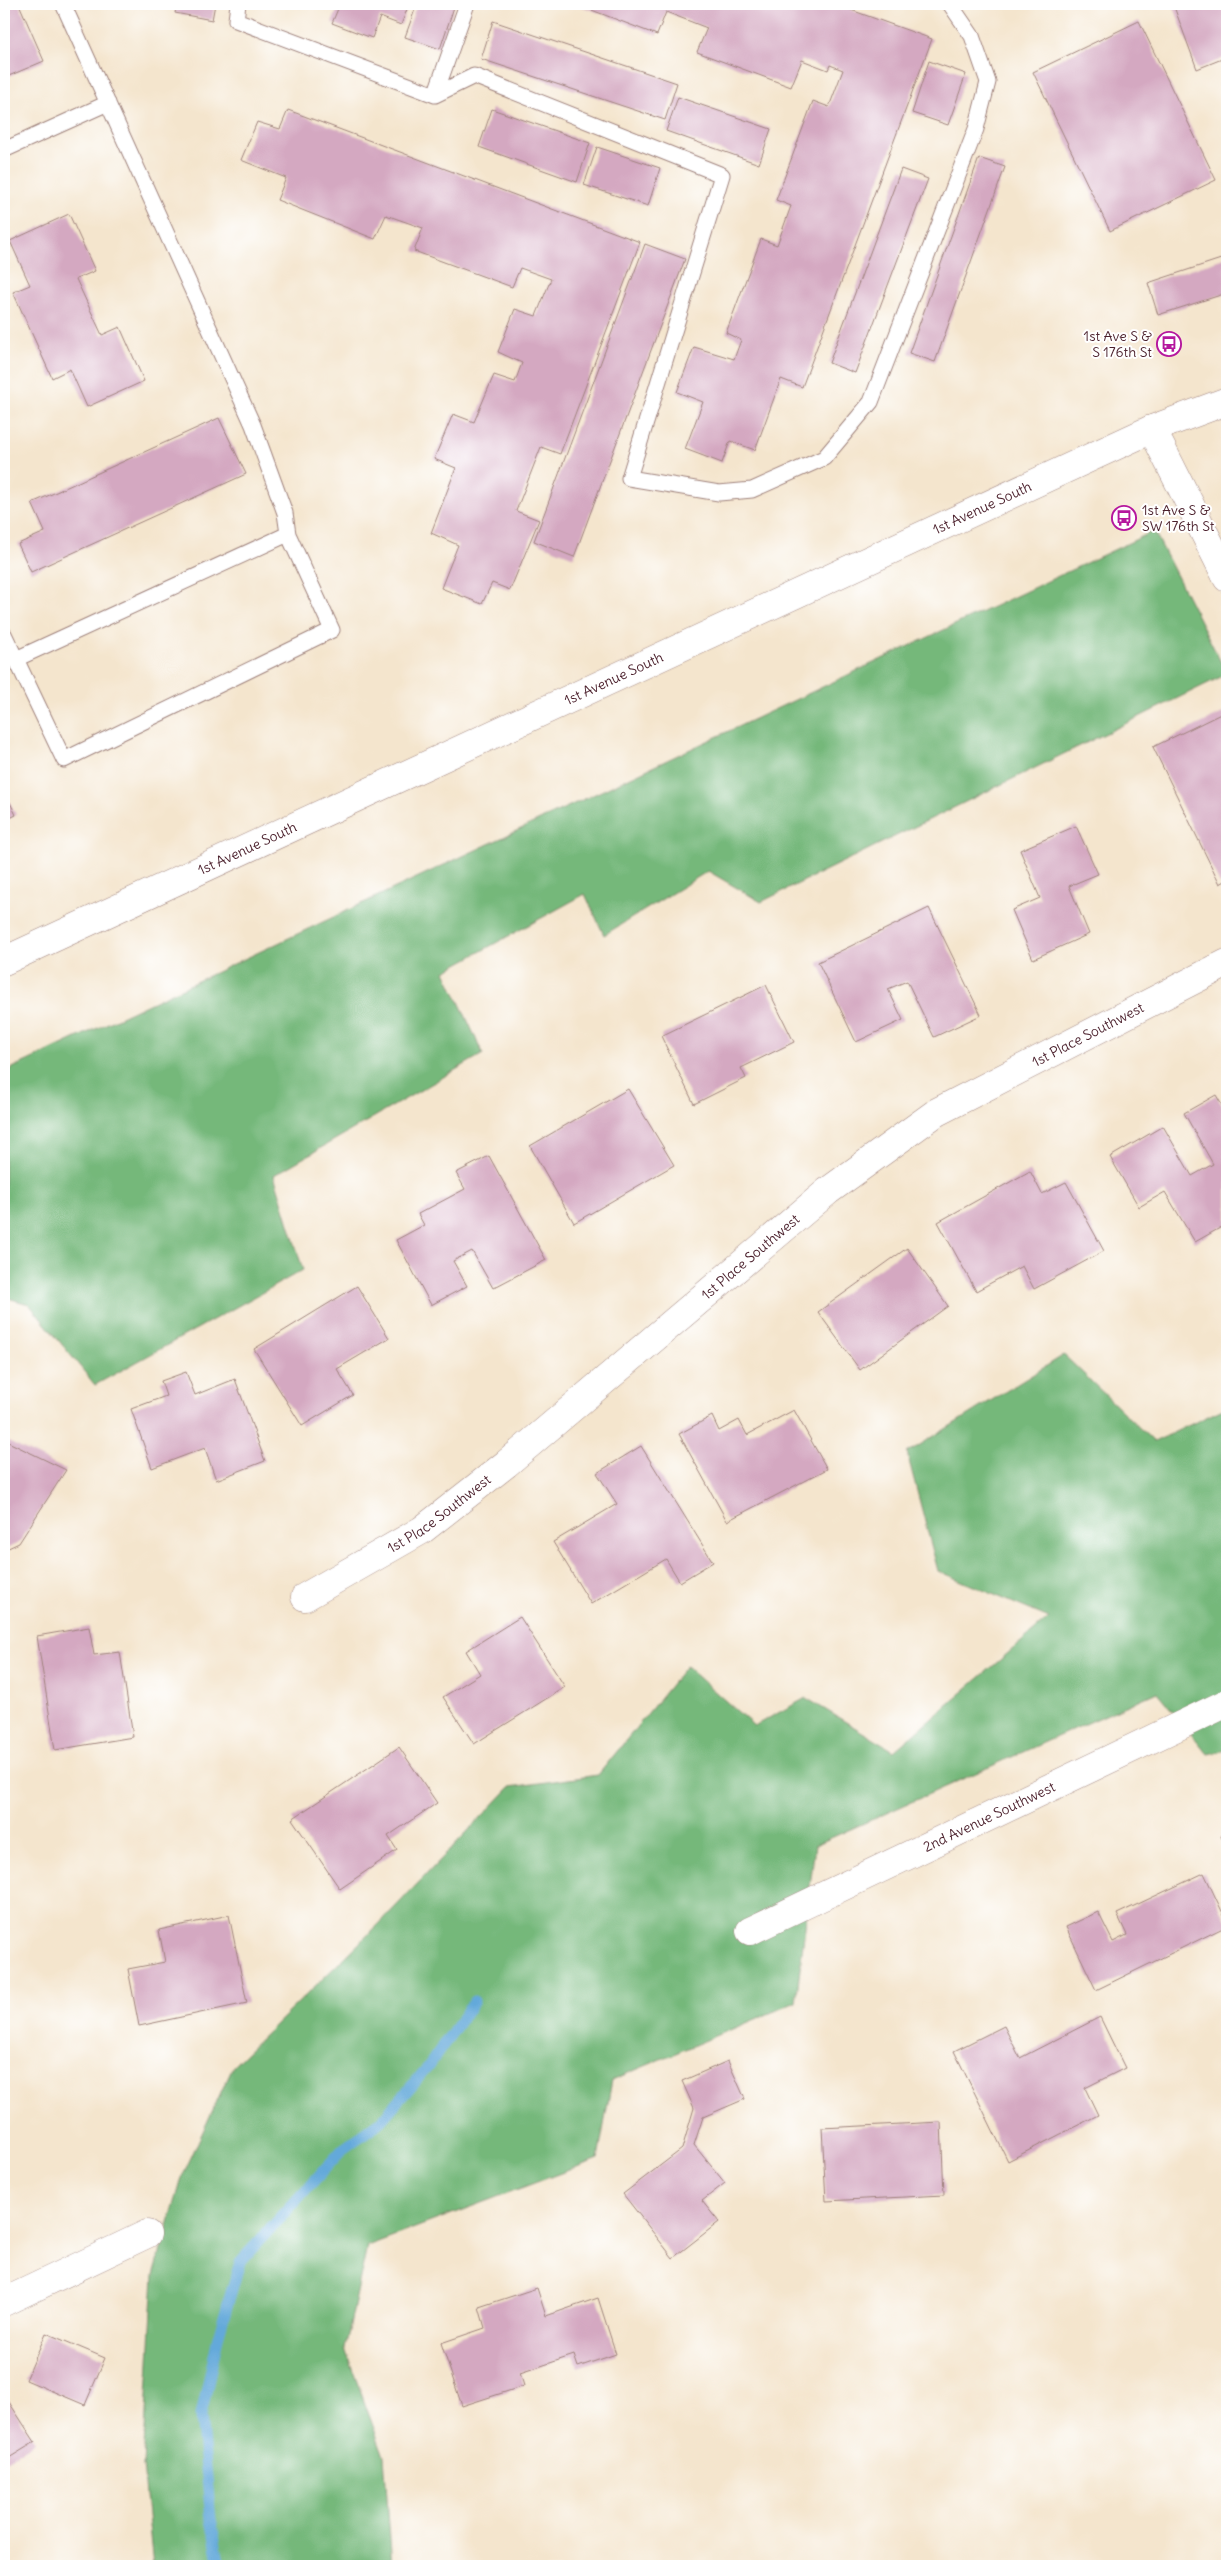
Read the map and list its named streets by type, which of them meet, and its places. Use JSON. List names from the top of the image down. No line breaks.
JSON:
{"streets":{"street":["1st Avenue South","1st Place Southwest","2nd Avenue Southwest"]},"places":{"bus stop":["1st Ave S & S 176th St","1st Ave S & SW 176th St"]}}
